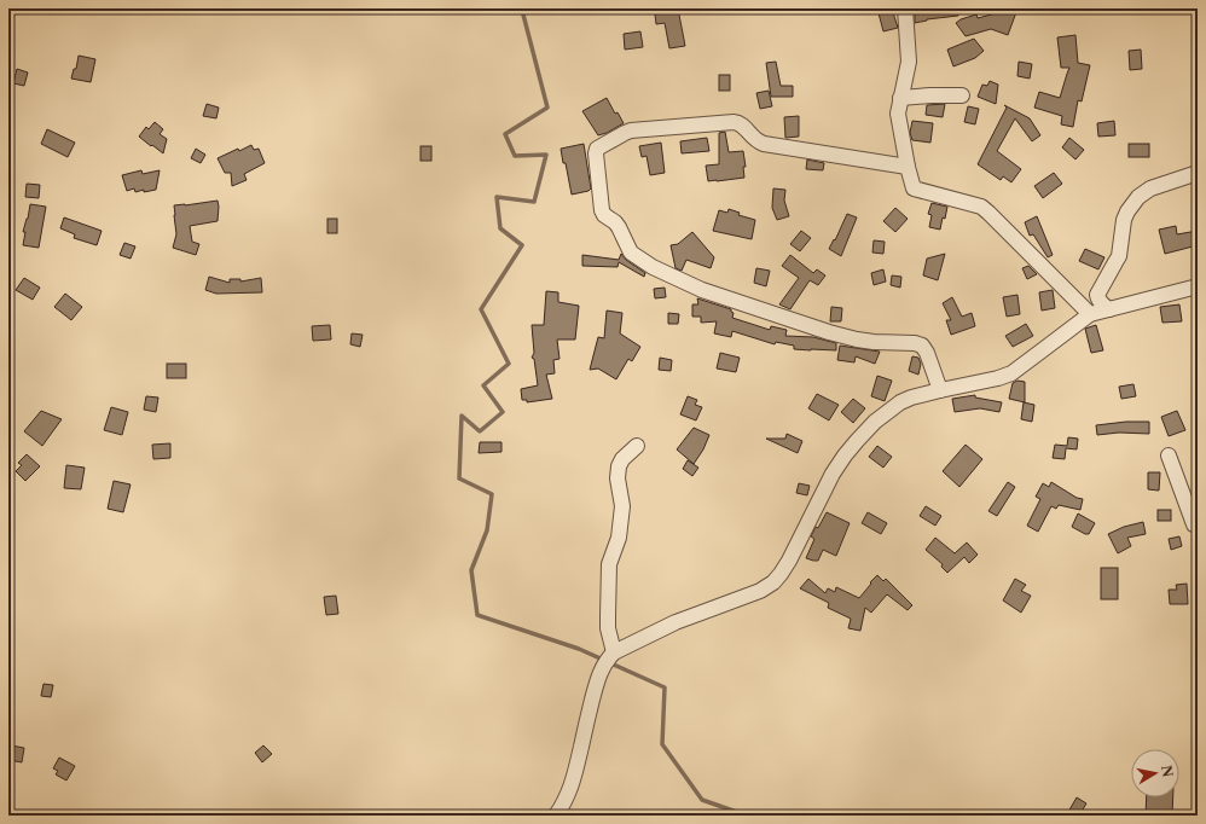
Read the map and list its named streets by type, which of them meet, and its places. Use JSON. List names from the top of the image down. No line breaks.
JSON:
{"north":"right"}
